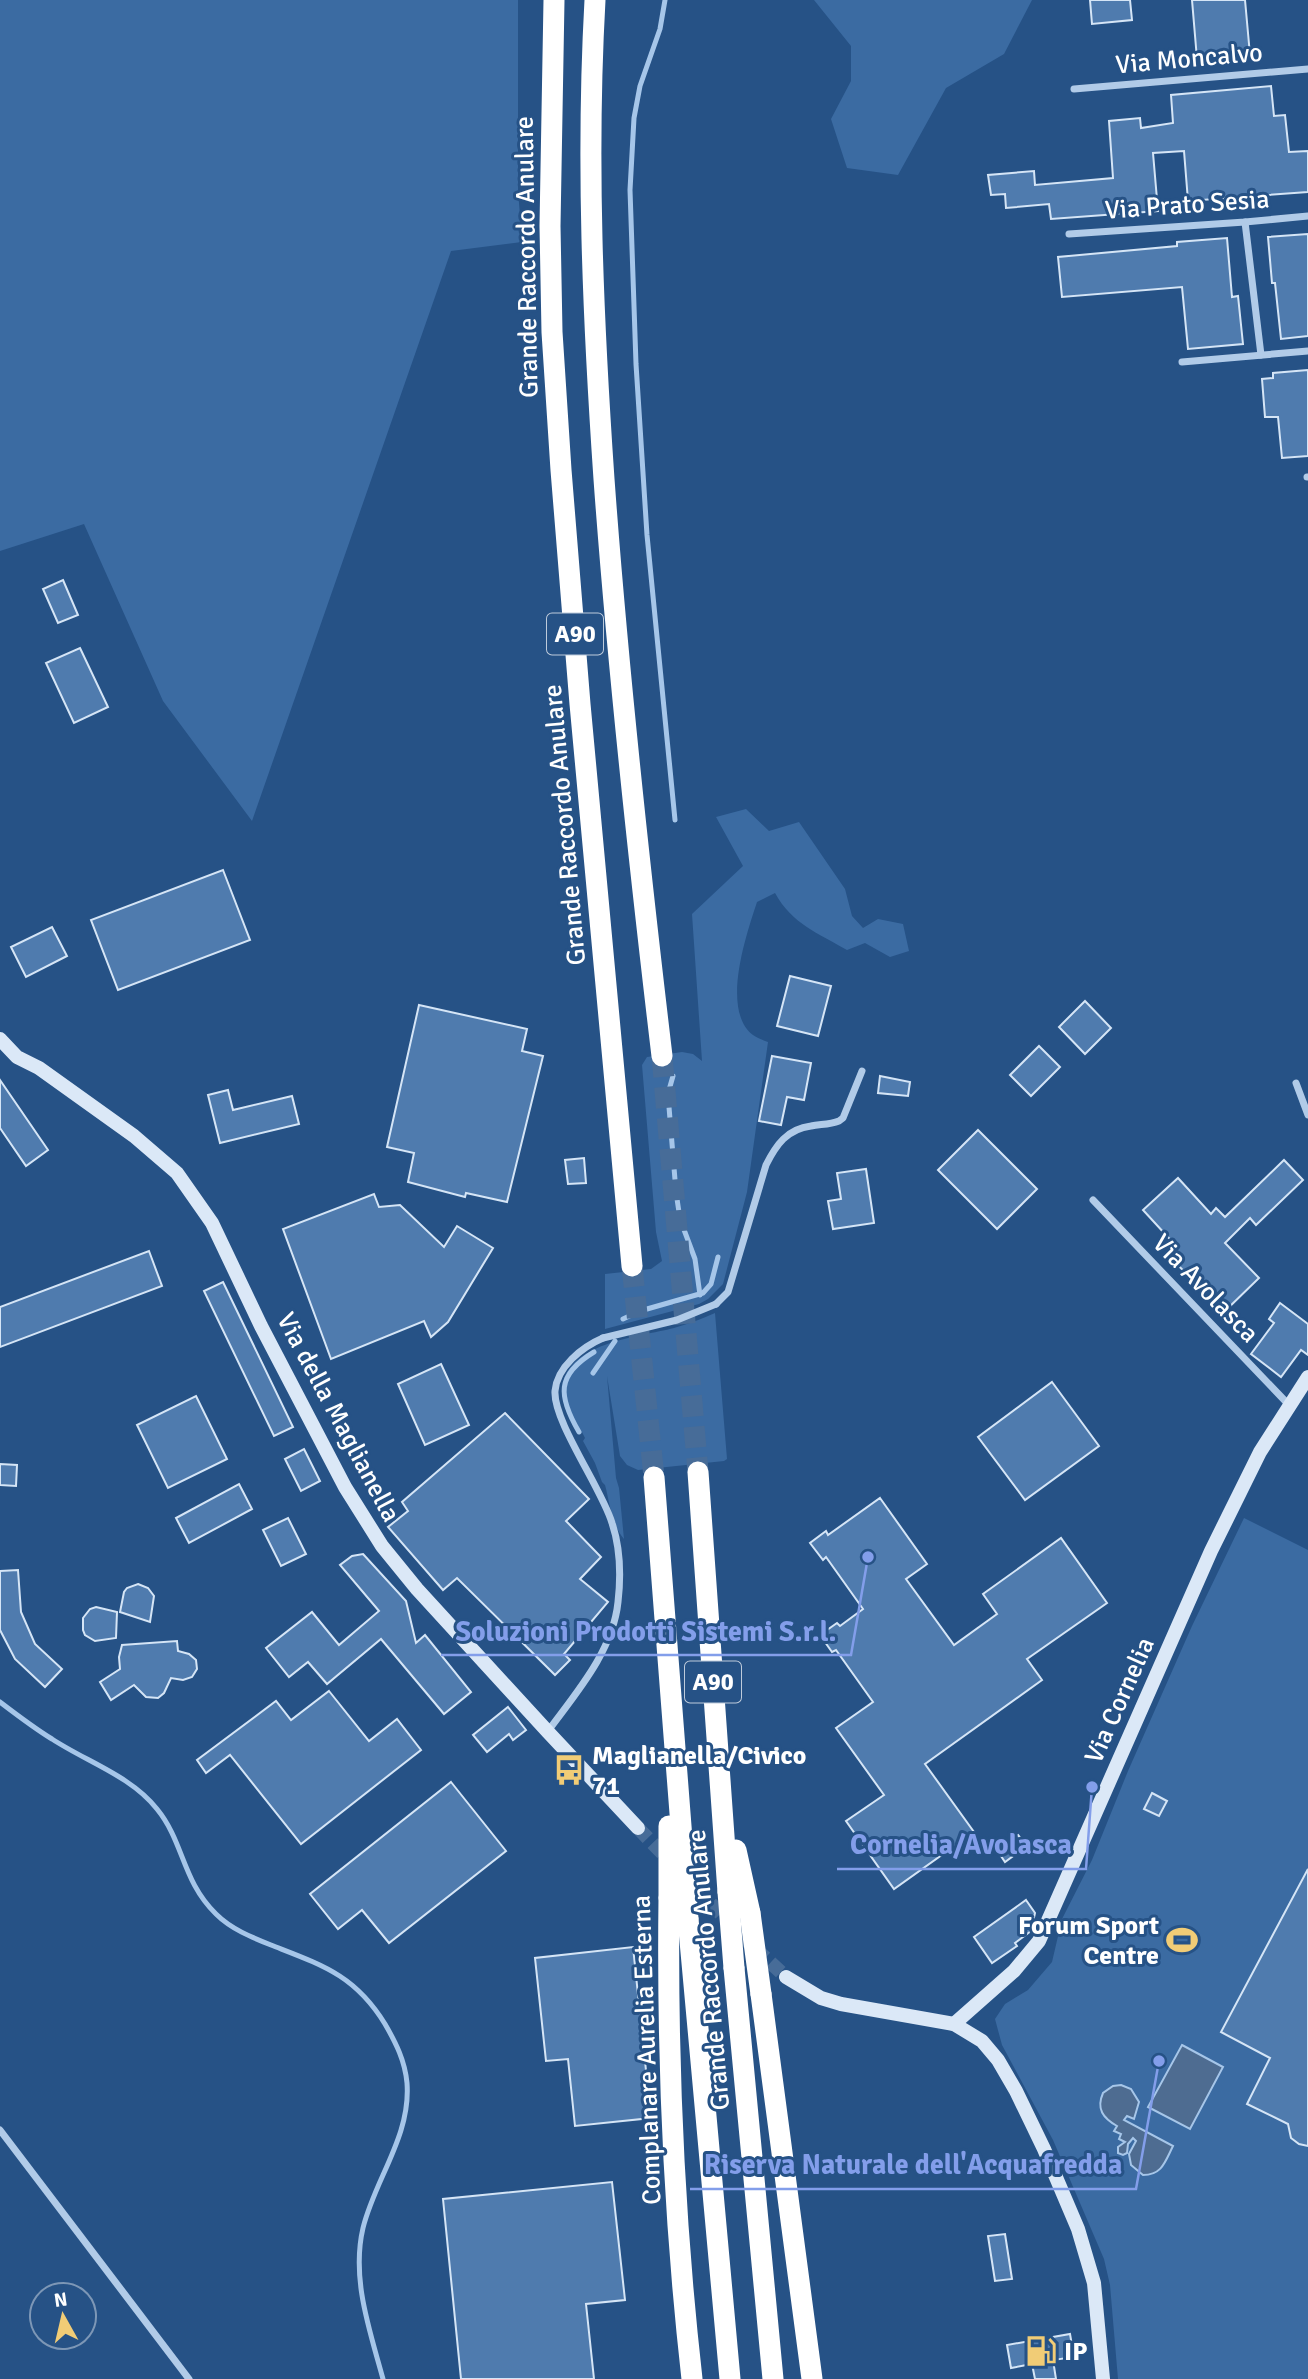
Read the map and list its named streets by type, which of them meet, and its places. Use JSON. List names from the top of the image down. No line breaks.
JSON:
{"streets":{"highway":["Grande Raccordo Anulare","A90","Complanare Aurelia Esterna"],"street":["Via Moncalvo","Via Prato Sesia","Via Avolasca","Via della Maglianella","Via Cornelia"]},"crossings":[["Grande Raccordo Anulare","Complanare Aurelia Esterna"],["Via Avolasca","Via Cornelia"]],"places":{"other":["Soluzioni Prodotti Sistemi S.r.l.","Cornelia/Avolasca","Riserva Naturale dell'Acquafredda"],"bus stop":["Maglianella/Civico 71"],"sports":["Forum Sport Centre"],"fuel station":["IP"]},"north":"top"}
